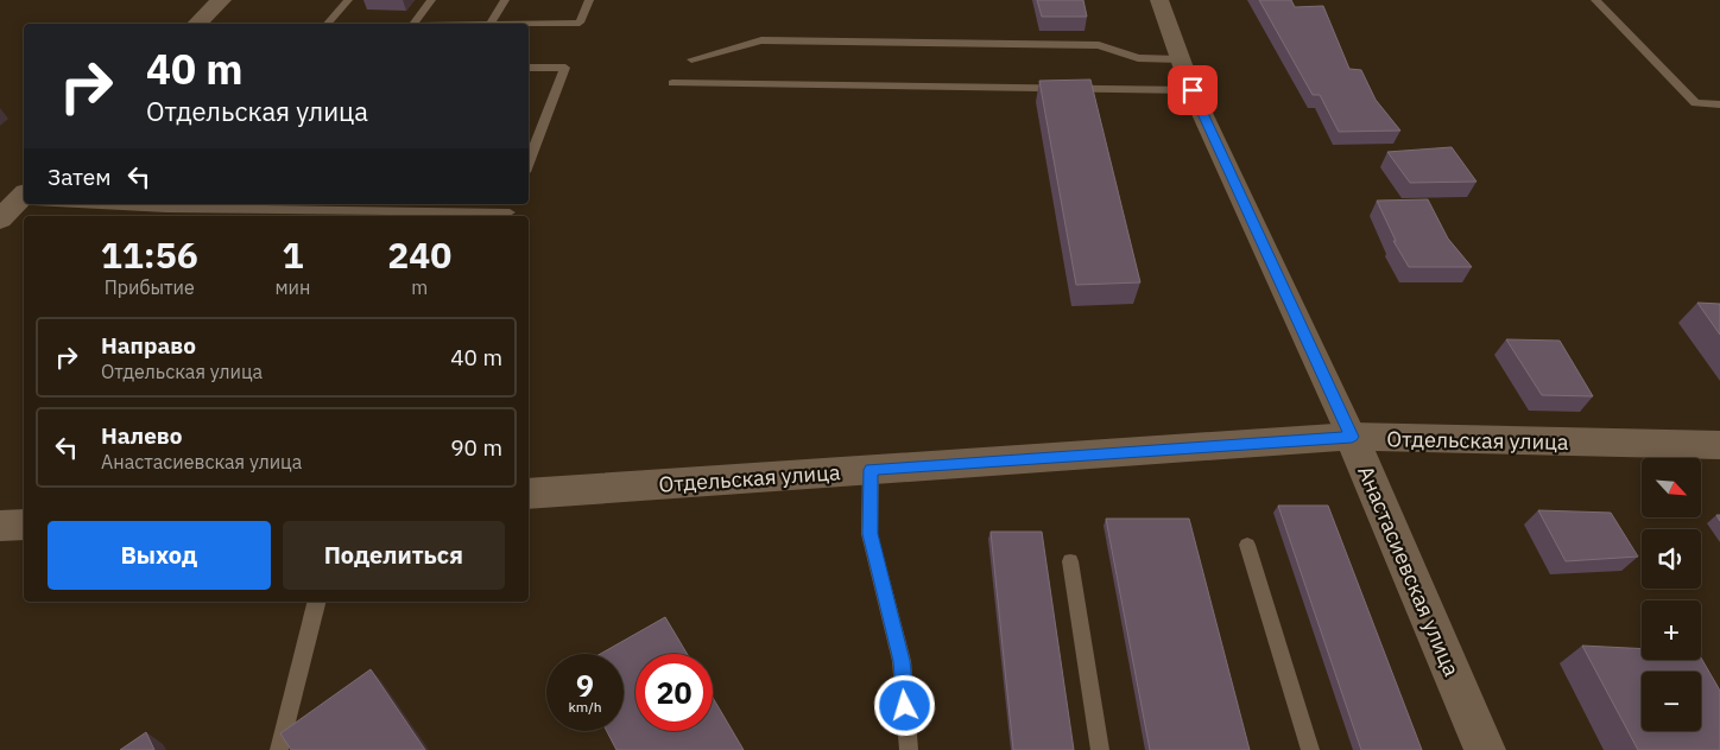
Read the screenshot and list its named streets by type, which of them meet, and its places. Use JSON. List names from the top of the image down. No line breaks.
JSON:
{"streets":{"street":["Отдельская улица","Анастасиевская улица"]},"crossings":[["Отдельская улица","Анастасиевская улица"]],"north":"bottom right","page":{"turn":["40 m","Отдельская улица"],"then":"Затем","eta":["11:56","Прибытие","1","мин","240","m"],"list":[{"name":"Направо","note":"Отдельская улица","value":"40 m"},{"name":"Налево","note":"Анастасиевская улица","value":"90 m"}],"map_buttons":["+","−"],"buttons":["Выход","Поделиться"],"speed":"9 km/h","limit":"20"}}
